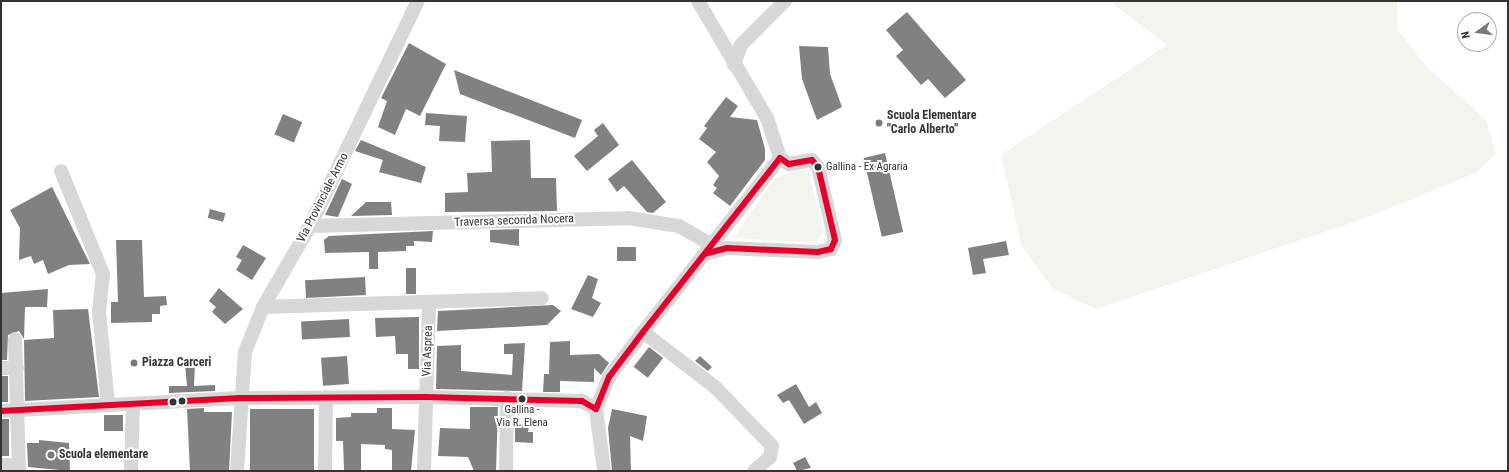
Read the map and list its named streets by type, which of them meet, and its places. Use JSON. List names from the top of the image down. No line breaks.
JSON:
{"streets":{"street":["Via Provinciale Armo","Traversa seconda Nocera","Via Asprea"]},"crossings":[["Via Provinciale Armo","Traversa seconda Nocera"]],"places":["Scuola Elementare \"Carlo Alberto\"","Gallina - Ex Agraria","Piazza Carceri","Gallina - Via R. Elena","Scuola elementare"],"north":"left"}
